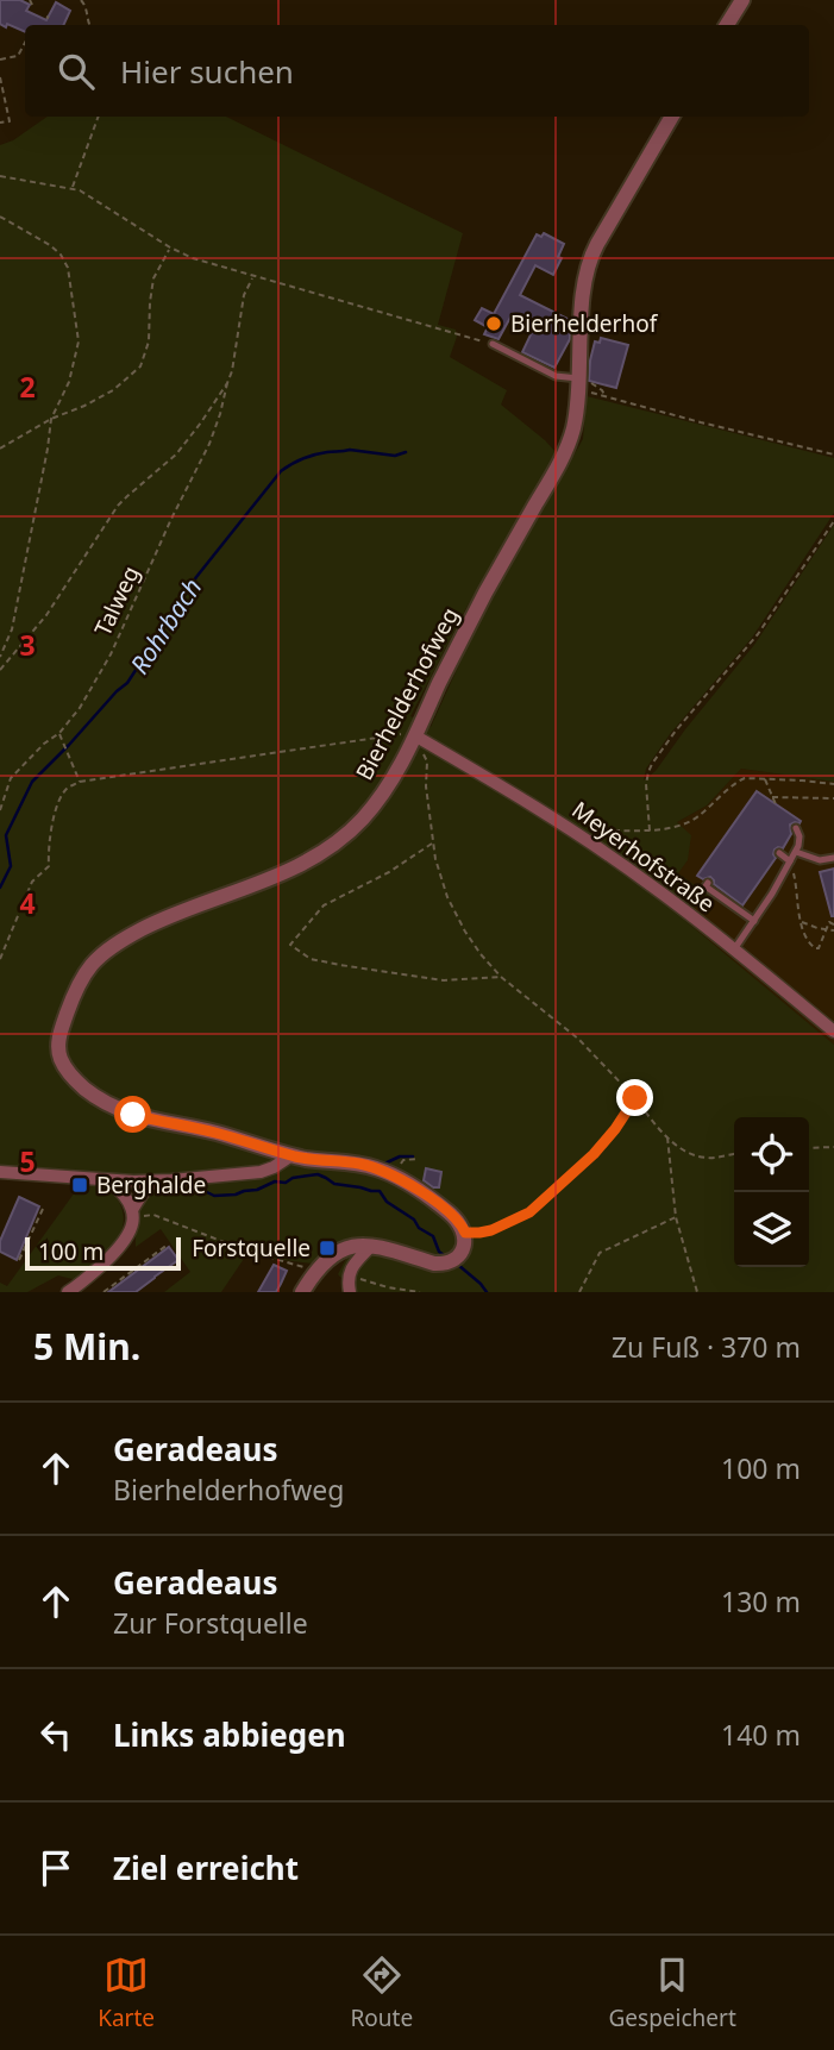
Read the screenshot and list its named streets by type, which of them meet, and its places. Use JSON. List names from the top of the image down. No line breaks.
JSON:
{"streets":{"street":["Bierhelderhofweg","Meyerhofstraße"],"path":["Talweg"]},"crossings":[["Bierhelderhofweg","Meyerhofstraße"]],"water":["Rohrbach"],"places":{"other":["Bierhelderhof"],"transit":["Berghalde","Forstquelle"]},"scale_bar":"100 m","page":{"search":"Hier suchen","scale":"100 m","heading":["5 Min.","Zu Fuß · 370 m"],"list":[["Geradeaus","Bierhelderhofweg","100 m"],["Geradeaus","Zur Forstquelle","130 m"],["Links abbiegen","140 m"],"Ziel erreicht"],"nav":["Karte","Route","Gespeichert"]},"grid":{"rows":["2","3","4","5"]}}
